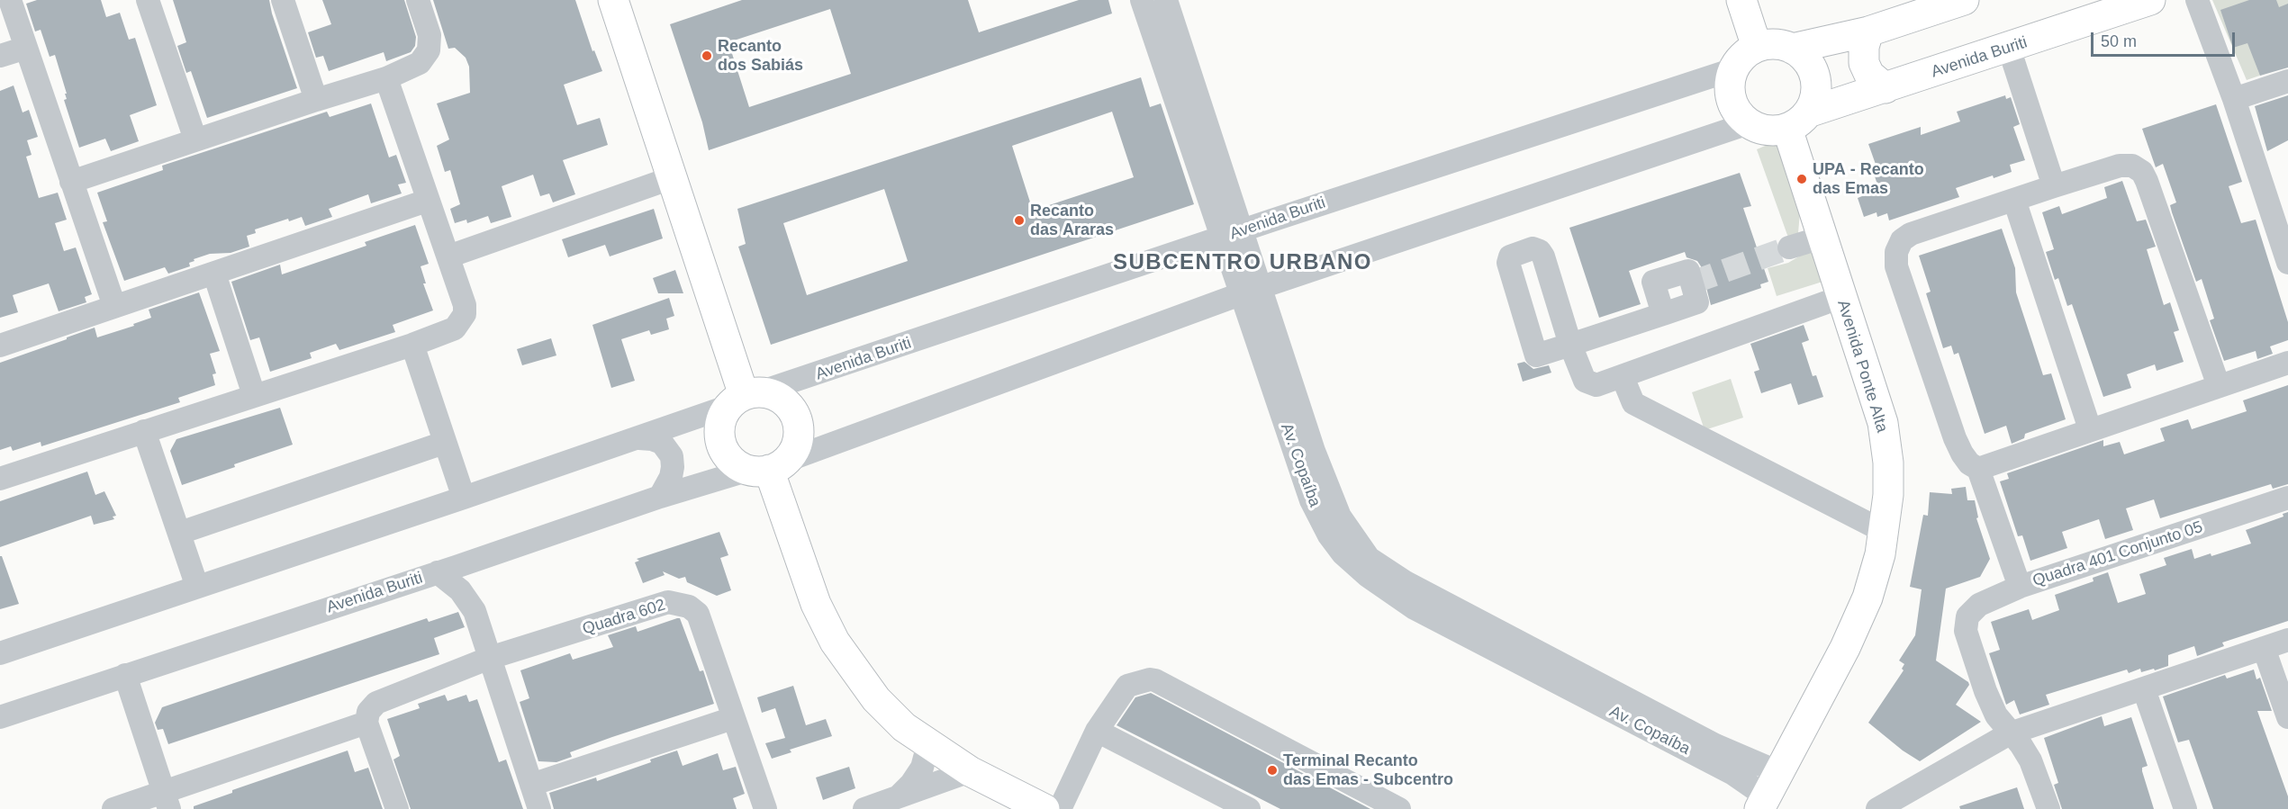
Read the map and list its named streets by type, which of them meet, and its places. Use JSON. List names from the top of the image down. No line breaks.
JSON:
{"streets":{"main road":["Avenida Buriti","Avenida Ponte Alta"],"street":["Av. Copaíba","Quadra 401 Conjunto 05","Quadra 602"]},"crossings":[["Avenida Buriti","Avenida Ponte Alta"],["Avenida Buriti","Av. Copaíba"],["Avenida Ponte Alta","Av. Copaíba"]],"districts":["SUBCENTRO URBANO"],"places":["Recanto dos Sabiás","UPA - Recanto das Emas","Recanto das Araras","Terminal Recanto das Emas - Subcentro"],"scale_bar":"50 m"}
